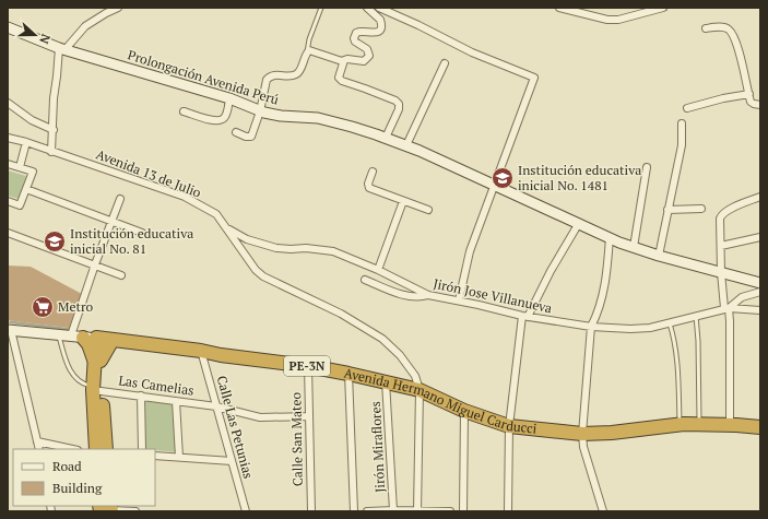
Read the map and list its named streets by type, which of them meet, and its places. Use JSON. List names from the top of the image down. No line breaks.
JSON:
{"streets":{"highway":["PE-3N","Avenida Hermano Miguel Carducci"],"street":["Prolongación Avenida Perú","Avenida 13 de Julio","Jirón Jose Villanueva","Las Camelias","Calle Las Petunias","Calle San Mateo","Jirón Miraflores"]},"crossings":[["Avenida 13 de Julio","Jirón Jose Villanueva"],["Avenida 13 de Julio","Avenida Hermano Miguel Carducci"],["Las Camelias","Calle Las Petunias"],["Las Camelias","Calle San Mateo"],["Avenida Hermano Miguel Carducci","Calle Las Petunias"],["Avenida Hermano Miguel Carducci","Calle San Mateo"],["Avenida Hermano Miguel Carducci","Jirón Miraflores"]],"places":{"school or university":["Institución educativa inicial No. 1481","Institución educativa inicial No. 81"],"supermarket":["Metro"]},"legend":["Road","Building"],"north":"right"}
